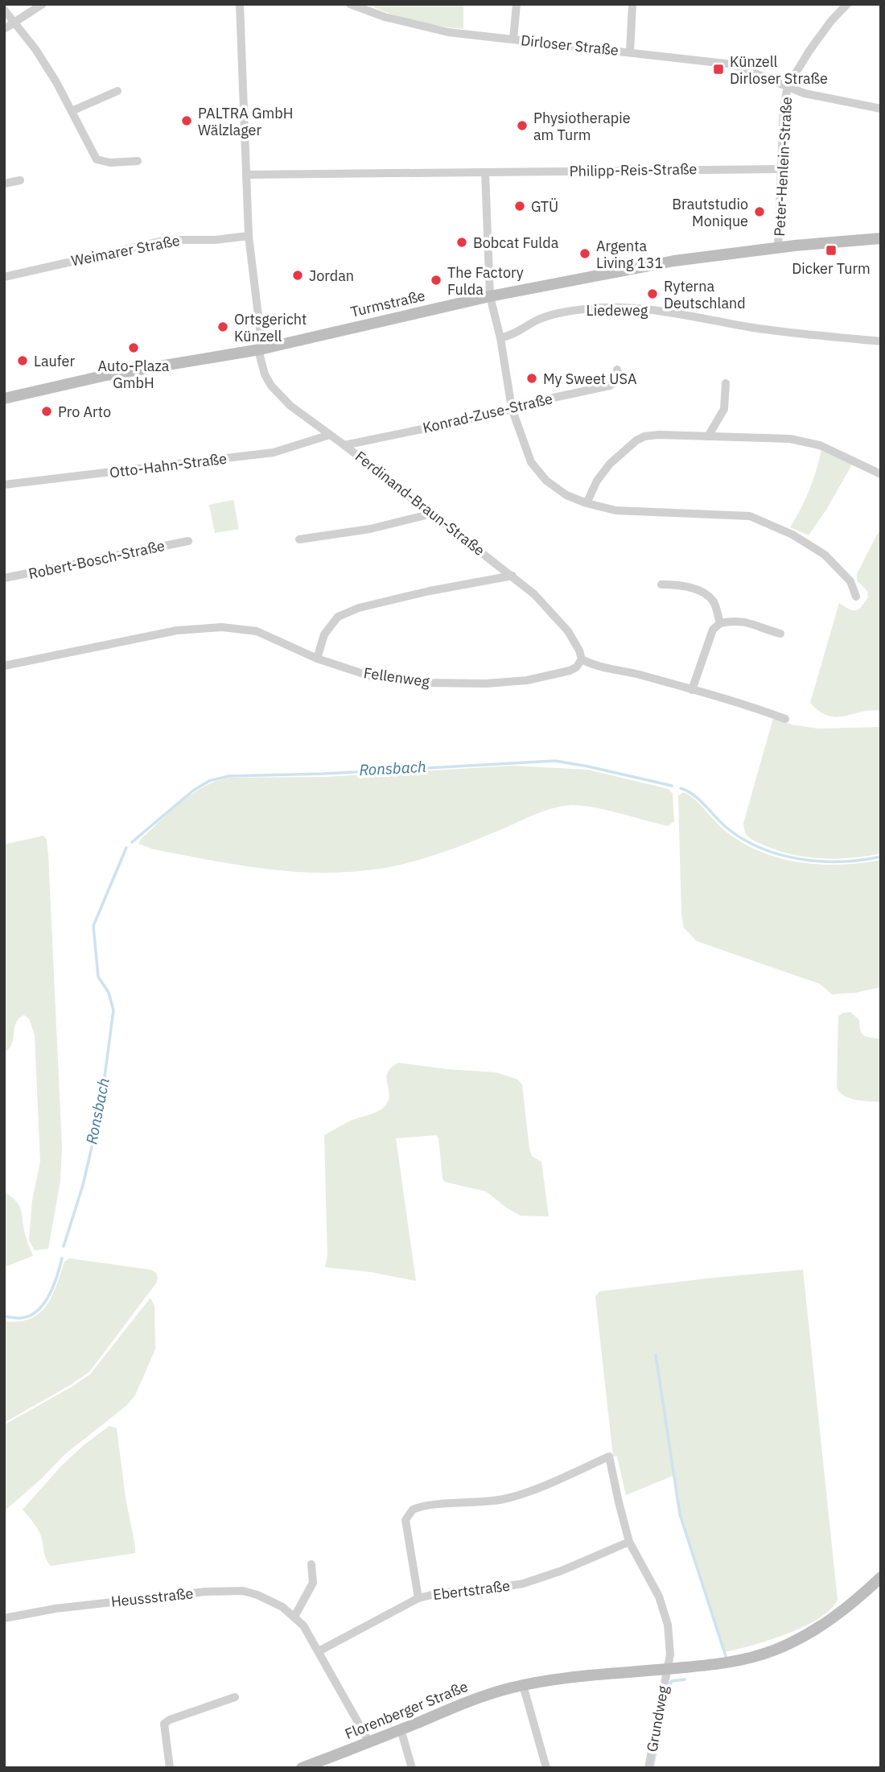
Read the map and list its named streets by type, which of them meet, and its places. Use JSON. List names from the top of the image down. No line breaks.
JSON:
{"streets":{"main road":["Turmstraße","Florenberger Straße"],"street":["Dirloser Straße","Peter-Henlein-Straße","Philipp-Reis-Straße","Weimarer Straße","Liedeweg","Konrad-Zuse-Straße","Otto-Hahn-Straße","Ferdinand-Braun-Straße","Robert-Bosch-Straße","Fellenweg","Ebertstraße","Heussstraße","Grundweg"]},"crossings":[["Dirloser Straße","Peter-Henlein-Straße"],["Peter-Henlein-Straße","Philipp-Reis-Straße"],["Peter-Henlein-Straße","Turmstraße"],["Philipp-Reis-Straße","Ferdinand-Braun-Straße"],["Weimarer Straße","Ferdinand-Braun-Straße"],["Turmstraße","Ferdinand-Braun-Straße"],["Konrad-Zuse-Straße","Ferdinand-Braun-Straße"],["Otto-Hahn-Straße","Ferdinand-Braun-Straße"],["Ferdinand-Braun-Straße","Fellenweg"],["Ebertstraße","Heussstraße"],["Ebertstraße","Grundweg"],["Heussstraße","Florenberger Straße"],["Florenberger Straße","Grundweg"]],"water":["Ronsbach"],"places":{"transit":["Künzell Dirloser Straße","Dicker Turm"],"other":["PALTRA GmbH Wälzlager","Physiotherapie am Turm","GTÜ","Brautstudio Monique","Bobcat Fulda","Argenta Living 131","Jordan","The Factory Fulda","Ryterna Deutschland","Ortsgericht Künzell","Auto-Plaza GmbH","Laufer","My Sweet USA","Pro Arto"]}}
